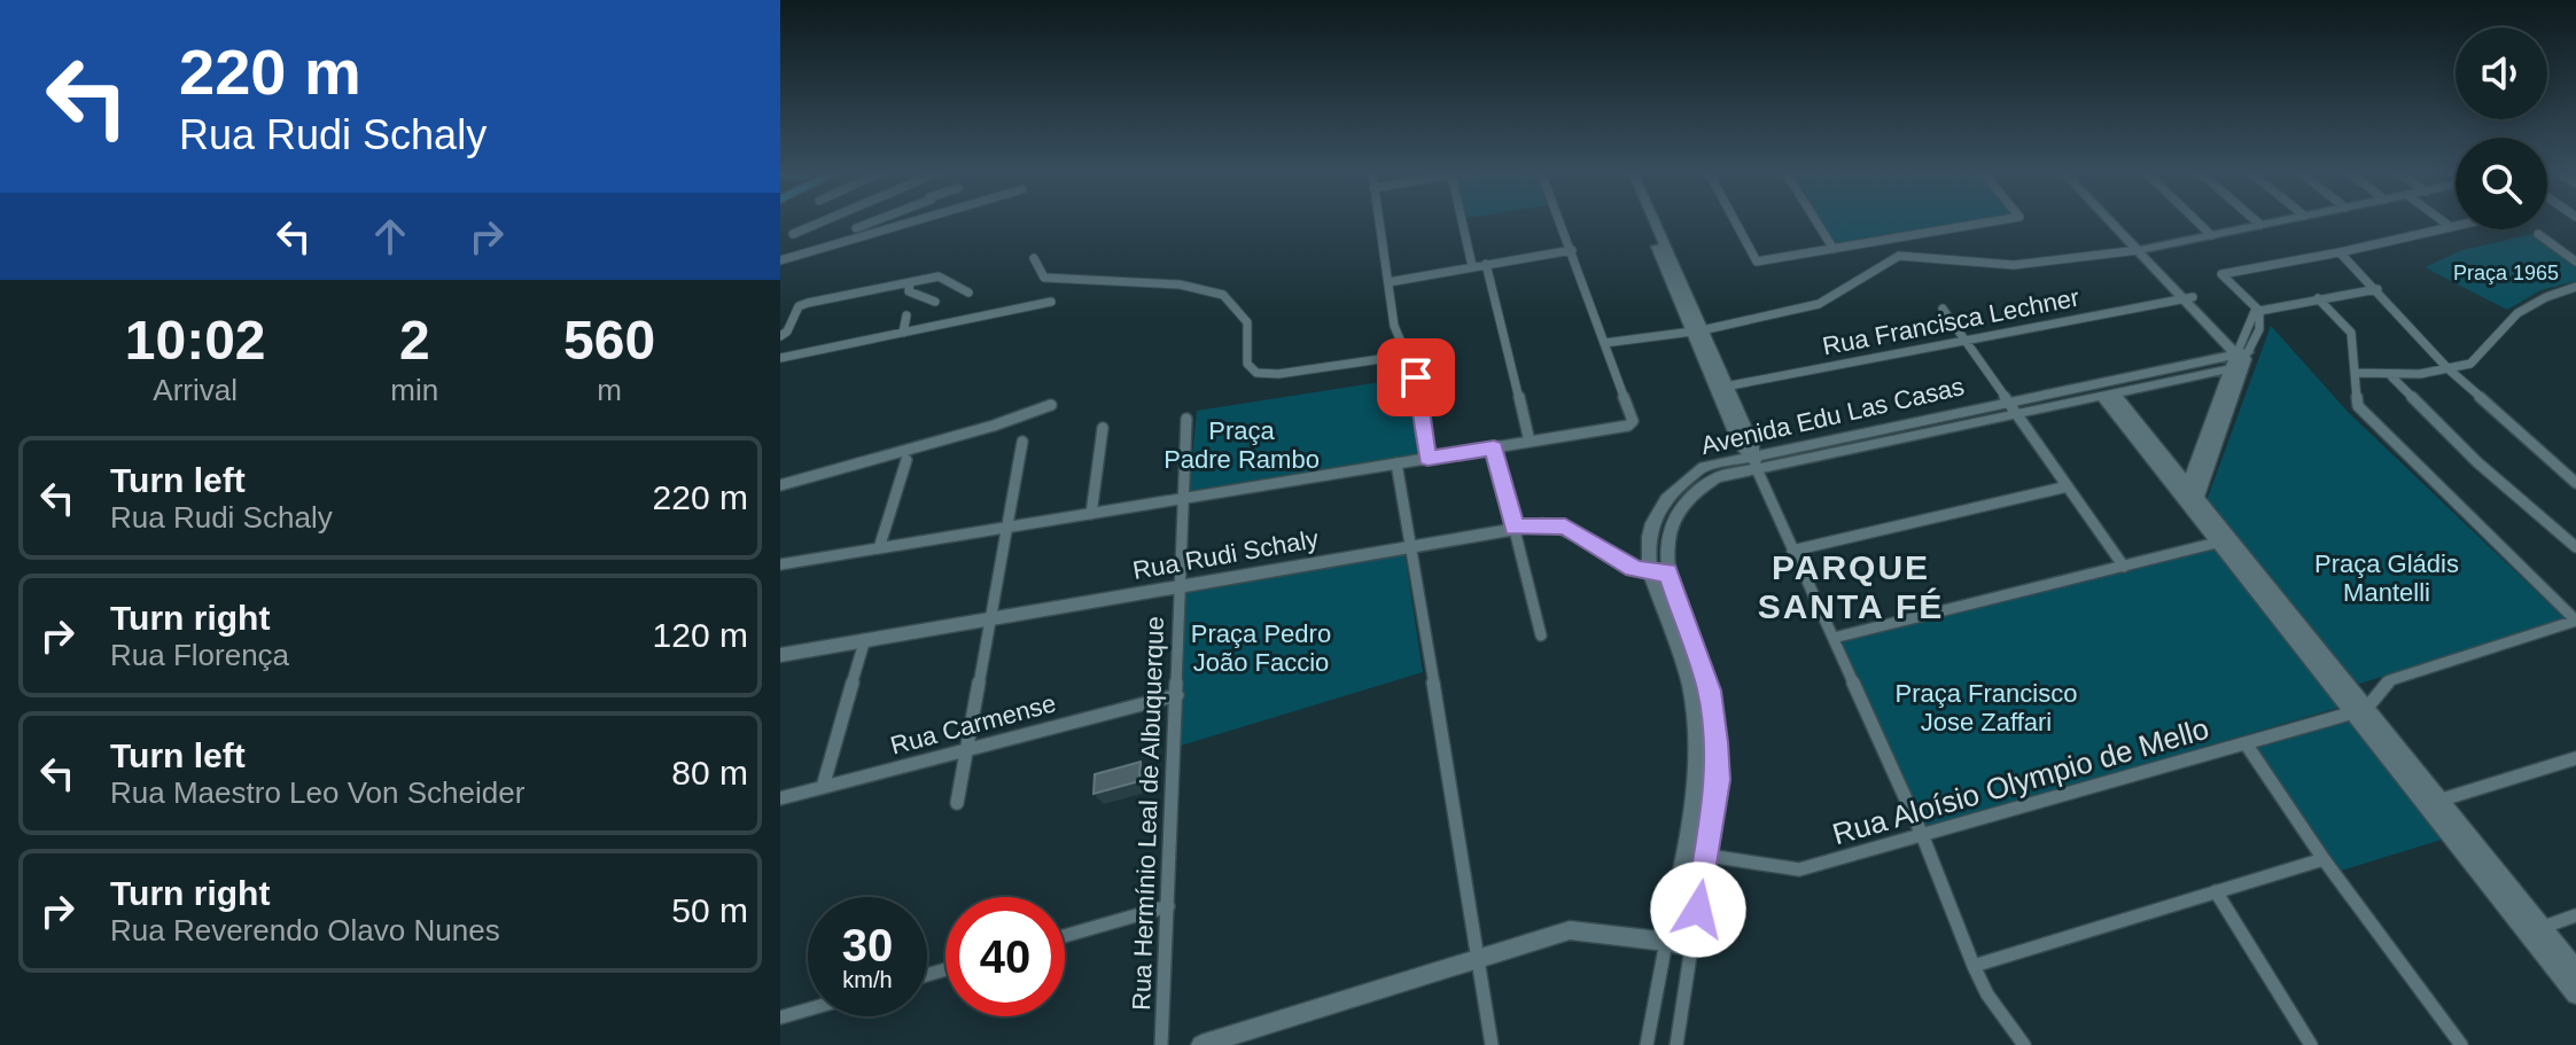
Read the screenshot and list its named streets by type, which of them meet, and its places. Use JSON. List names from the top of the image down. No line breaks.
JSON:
{"streets":{"street":["Rua Francisca Lechner","Avenida Edu Las Casas","Rua Rudi Schaly","Rua Carmense","Rua Aloísio Olympio de Mello","Rua Hermínio Leal de Albuquerque"]},"crossings":[["Avenida Edu Las Casas","Rua Rudi Schaly"],["Avenida Edu Las Casas","Rua Aloísio Olympio de Mello"],["Rua Rudi Schaly","Rua Hermínio Leal de Albuquerque"],["Rua Carmense","Rua Hermínio Leal de Albuquerque"]],"districts":["PARQUE SANTA FÉ"],"parks":["Praça 1965","Praça Padre Rambo","Praça Gládis Mantelli","Praça Pedro João Faccio","Praça Francisco Jose Zaffari"],"page":{"turn":["220 m","Rua Rudi Schaly"],"eta":["10:02","Arrival","2","min","560","m"],"list":[{"name":"Turn left","note":"Rua Rudi Schaly","value":"220 m"},{"name":"Turn right","note":"Rua Florença","value":"120 m"},{"name":"Turn left","note":"Rua Maestro Leo Von Scheider","value":"80 m"},{"name":"Turn right","note":"Rua Reverendo Olavo Nunes","value":"50 m"}],"speed":"30 km/h","limit":"40"}}
